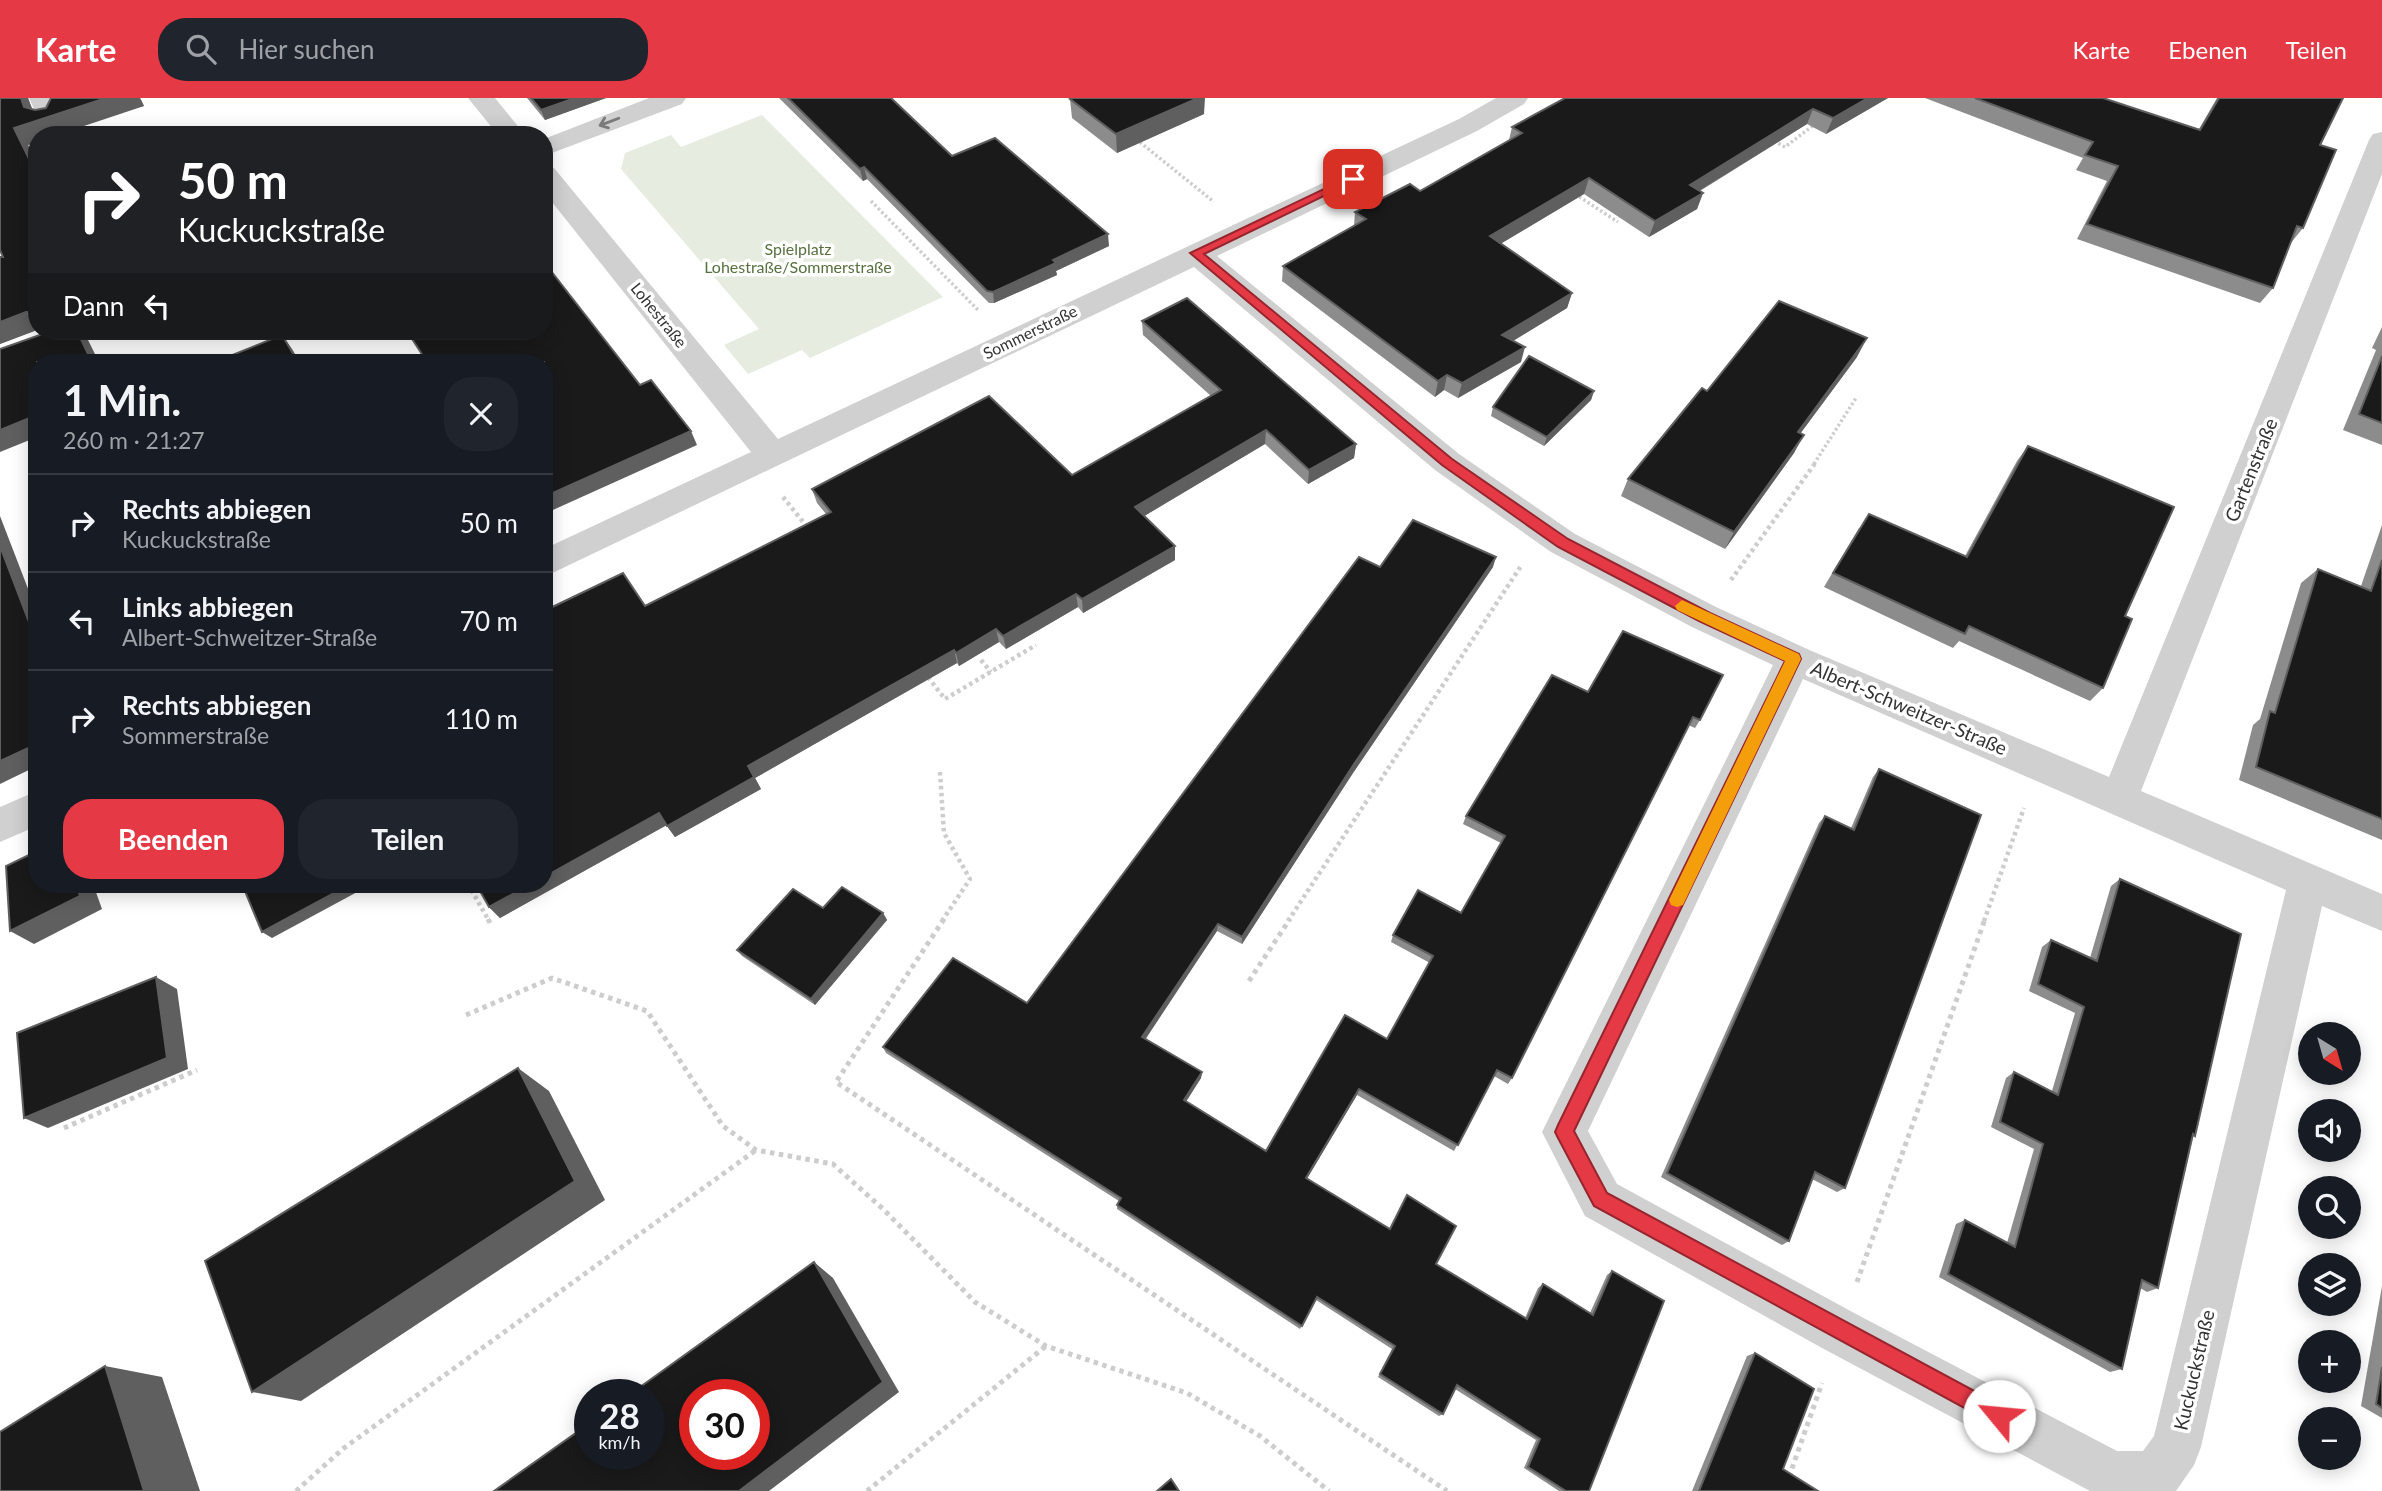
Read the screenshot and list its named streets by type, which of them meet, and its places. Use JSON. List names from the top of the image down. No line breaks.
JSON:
{"streets":{"street":["Lohestraße","Sommerstraße","Gartenstraße","Albert-Schweitzer-Straße","Kuckuckstraße"]},"crossings":[["Lohestraße","Sommerstraße"],["Sommerstraße","Albert-Schweitzer-Straße"],["Gartenstraße","Albert-Schweitzer-Straße"],["Albert-Schweitzer-Straße","Kuckuckstraße"]],"parks":["Spielplatz Lohestraße/Sommerstraße"],"north":"bottom right","page":{"header":"Karte","search":"Hier suchen","nav":["Karte","Ebenen","Teilen"],"turn":["50 m","Kuckuckstraße"],"then":"Dann","heading":["1 Min.","260 m · 21:27"],"list":[{"name":"Rechts abbiegen","note":"Kuckuckstraße","value":"50 m"},{"name":"Links abbiegen","note":"Albert-Schweitzer-Straße","value":"70 m"},{"name":"Rechts abbiegen","note":"Sommerstraße","value":"110 m"}],"buttons":["Beenden","Teilen"],"map_buttons":["+","−"],"speed":"28 km/h","limit":"30"}}
